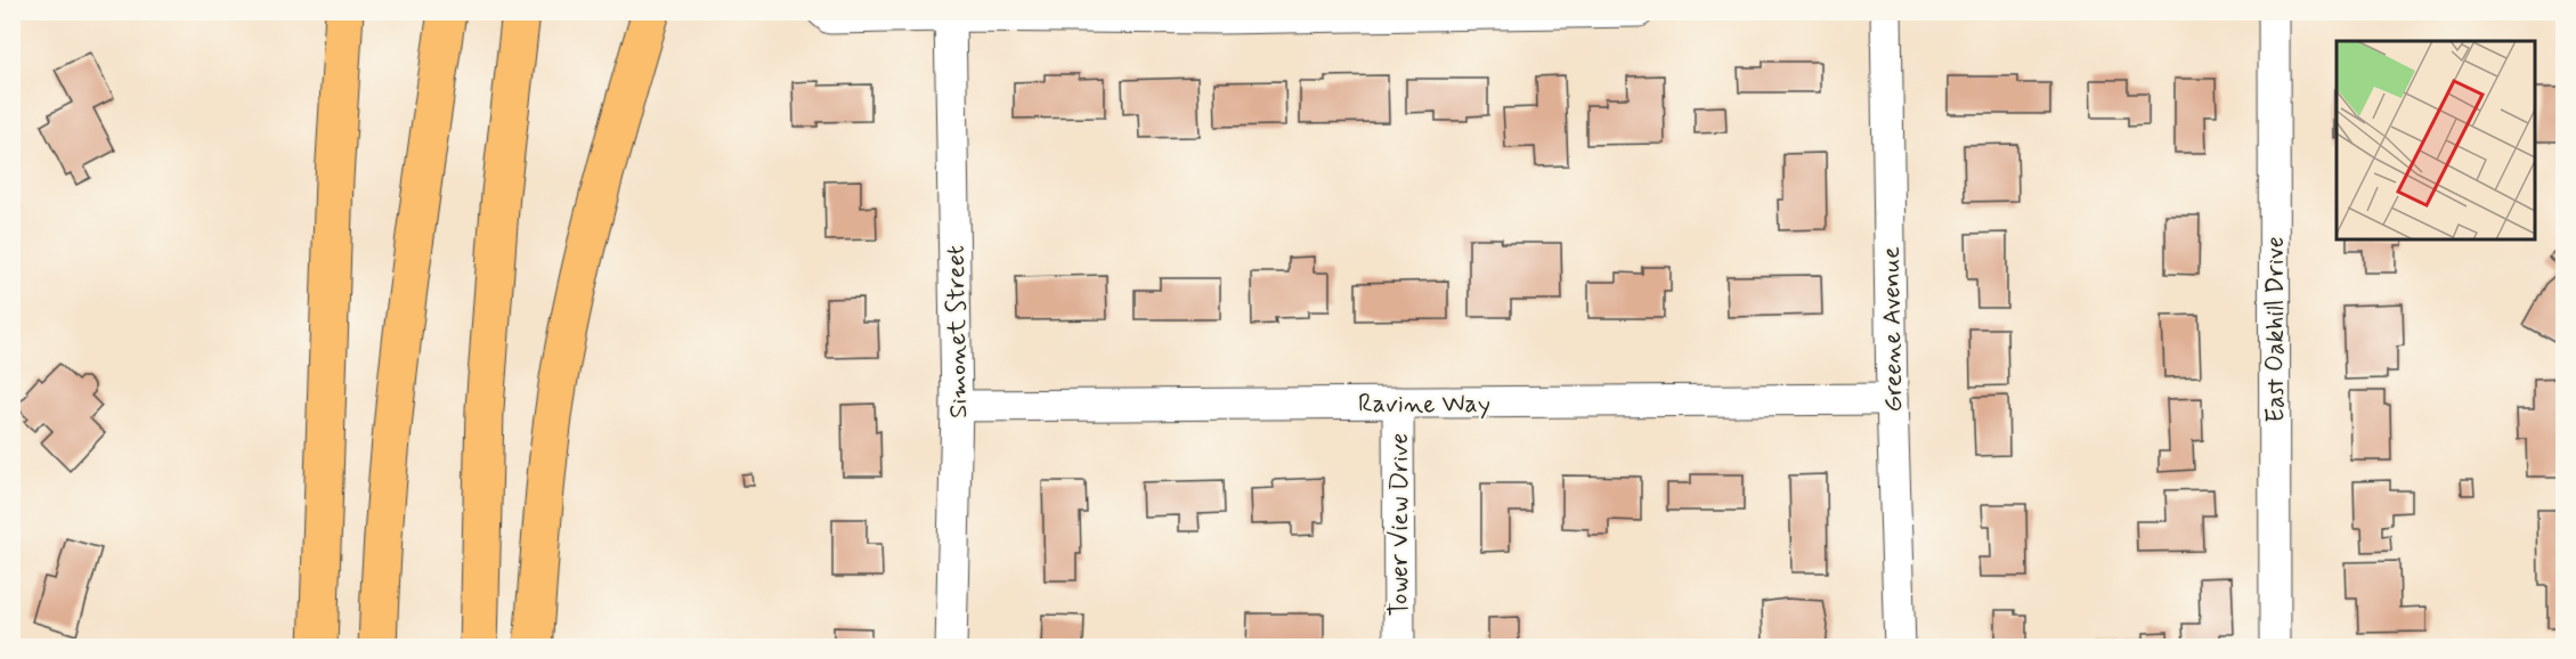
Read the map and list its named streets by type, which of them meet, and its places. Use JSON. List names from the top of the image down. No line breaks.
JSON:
{"streets":{"street":["Greene Avenue","East Oakhill Drive","Simonet Street","Ravine Way","Tower View Drive"]},"crossings":[["Greene Avenue","Ravine Way"],["Simonet Street","Ravine Way"],["Ravine Way","Tower View Drive"]]}
